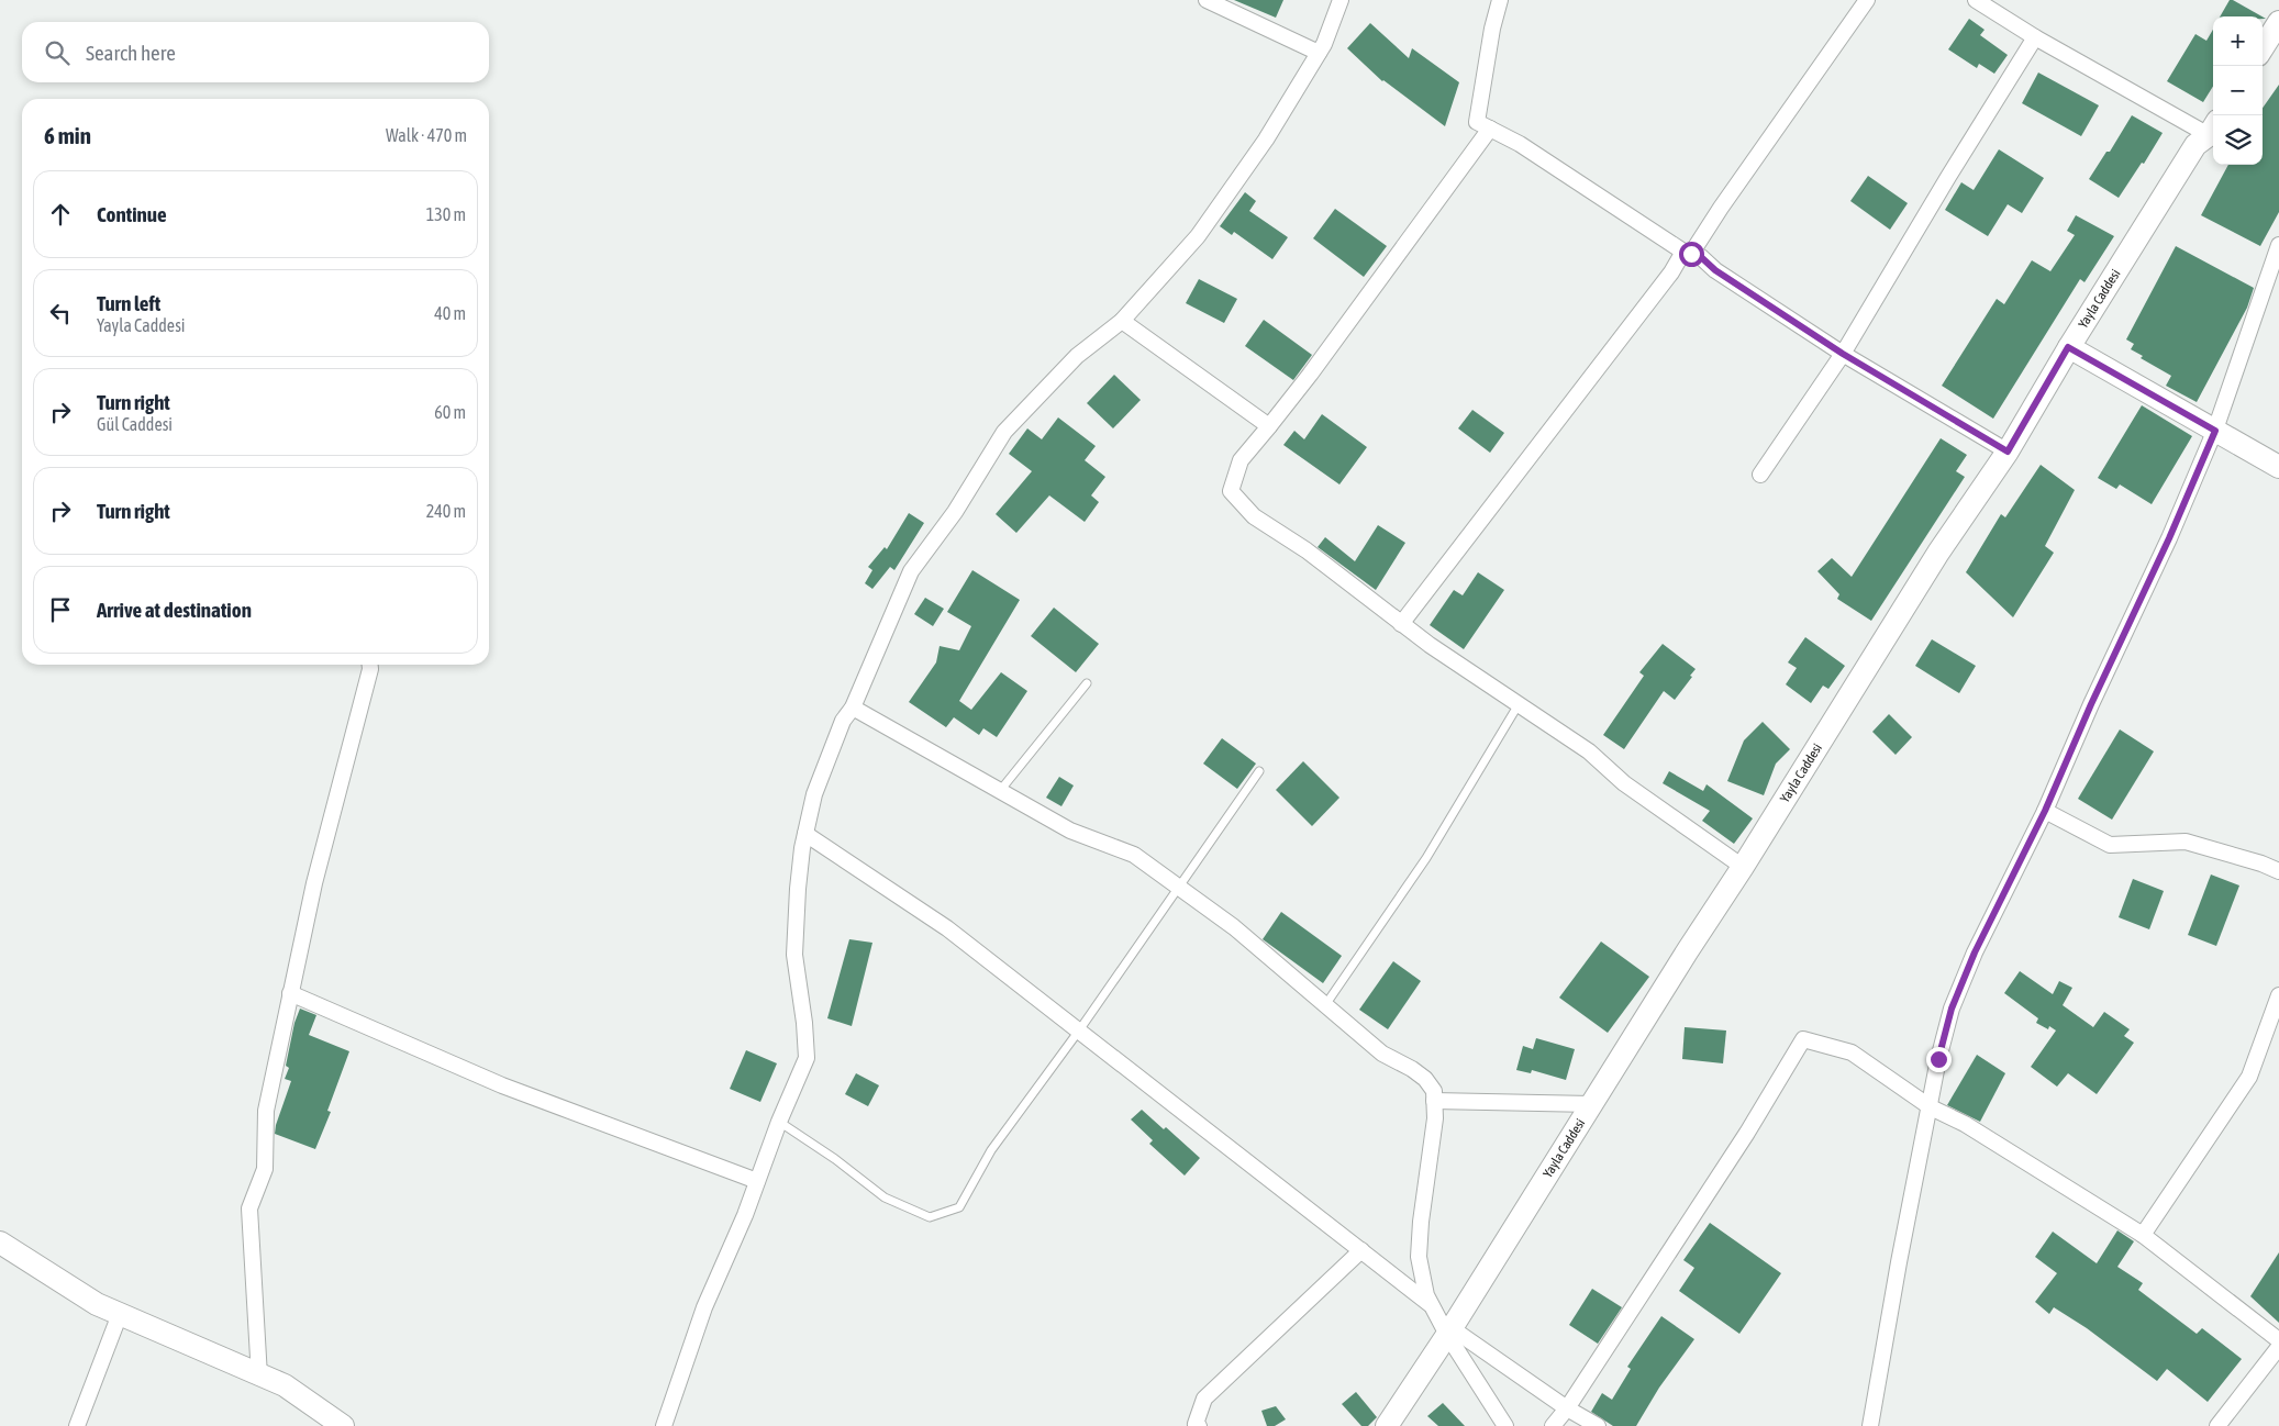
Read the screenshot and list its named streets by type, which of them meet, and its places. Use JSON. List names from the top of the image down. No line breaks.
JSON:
{"streets":{"street":["Yayla Caddesi"]},"page":{"map_buttons":["+","−"],"search":"Search here","heading":["6 min","Walk · 470 m"],"list":[["Continue","130 m"],["Turn left","Yayla Caddesi","40 m"],["Turn right","Gül Caddesi","60 m"],["Turn right","240 m"],"Arrive at destination"]}}
